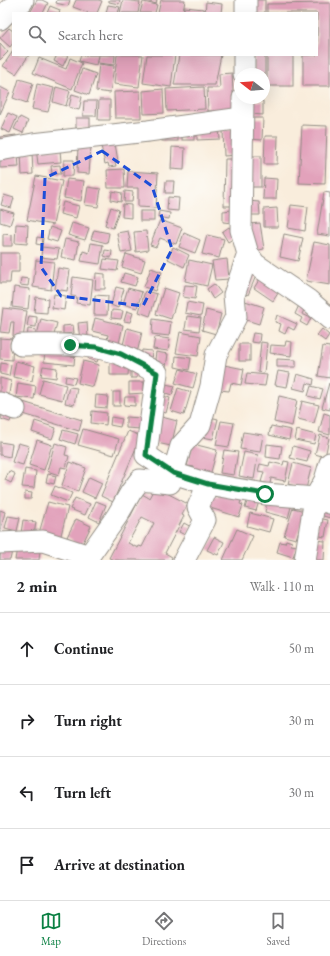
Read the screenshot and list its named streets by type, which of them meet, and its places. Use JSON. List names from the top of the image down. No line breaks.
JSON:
{"north":"left","page":{"search":"Search here","heading":["2 min","Walk · 110 m"],"list":[["Continue","50 m"],["Turn right","30 m"],["Turn left","30 m"],"Arrive at destination"],"nav":["Map","Directions","Saved"]}}
